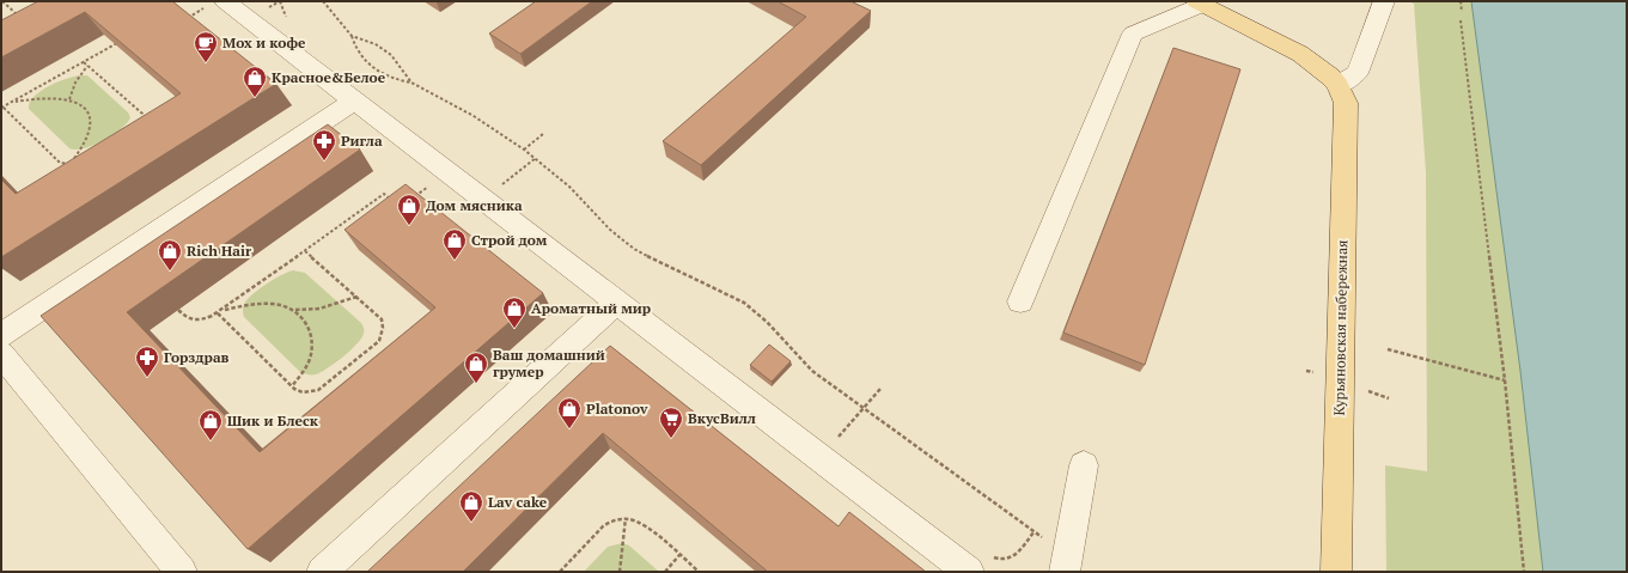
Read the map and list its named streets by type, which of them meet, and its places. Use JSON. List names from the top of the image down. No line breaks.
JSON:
{"streets":{"main road":["Курьяновская набережная"]},"places":{"cafe":["Мох и кофе"],"shop":["Красное&Белое","Дом мясника","Строй дом","Rich Hair","Ароматный мир","Ваш домашний грумер","Platonov","Шик и Блеск","Lav cake"],"pharmacy":["Ригла","Горздрав"],"supermarket":["ВкусВилл"]}}
